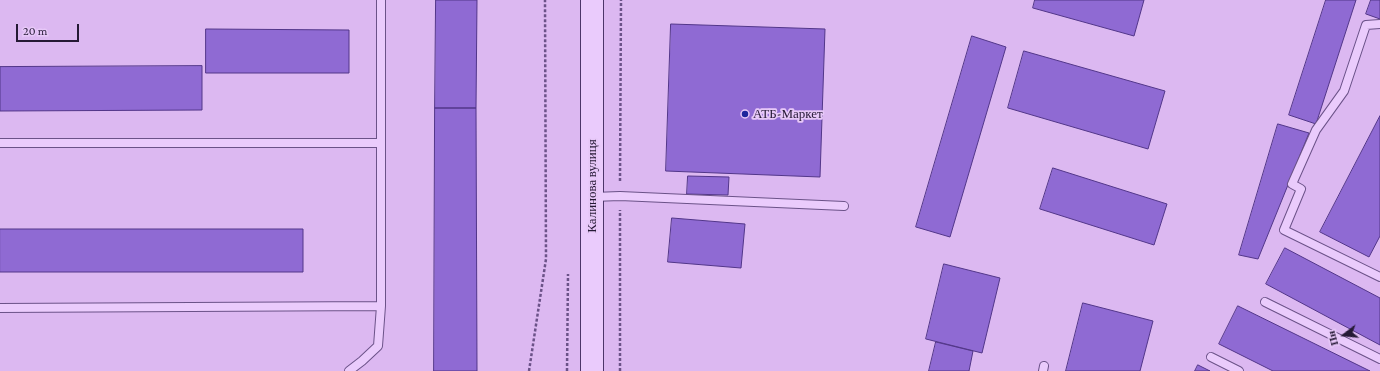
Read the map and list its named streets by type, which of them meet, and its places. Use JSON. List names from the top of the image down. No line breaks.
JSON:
{"streets":{"main road":["Калинова вулиця"]},"places":["АТБ-Маркет"],"scale_bar":"20 m","north":"left"}
